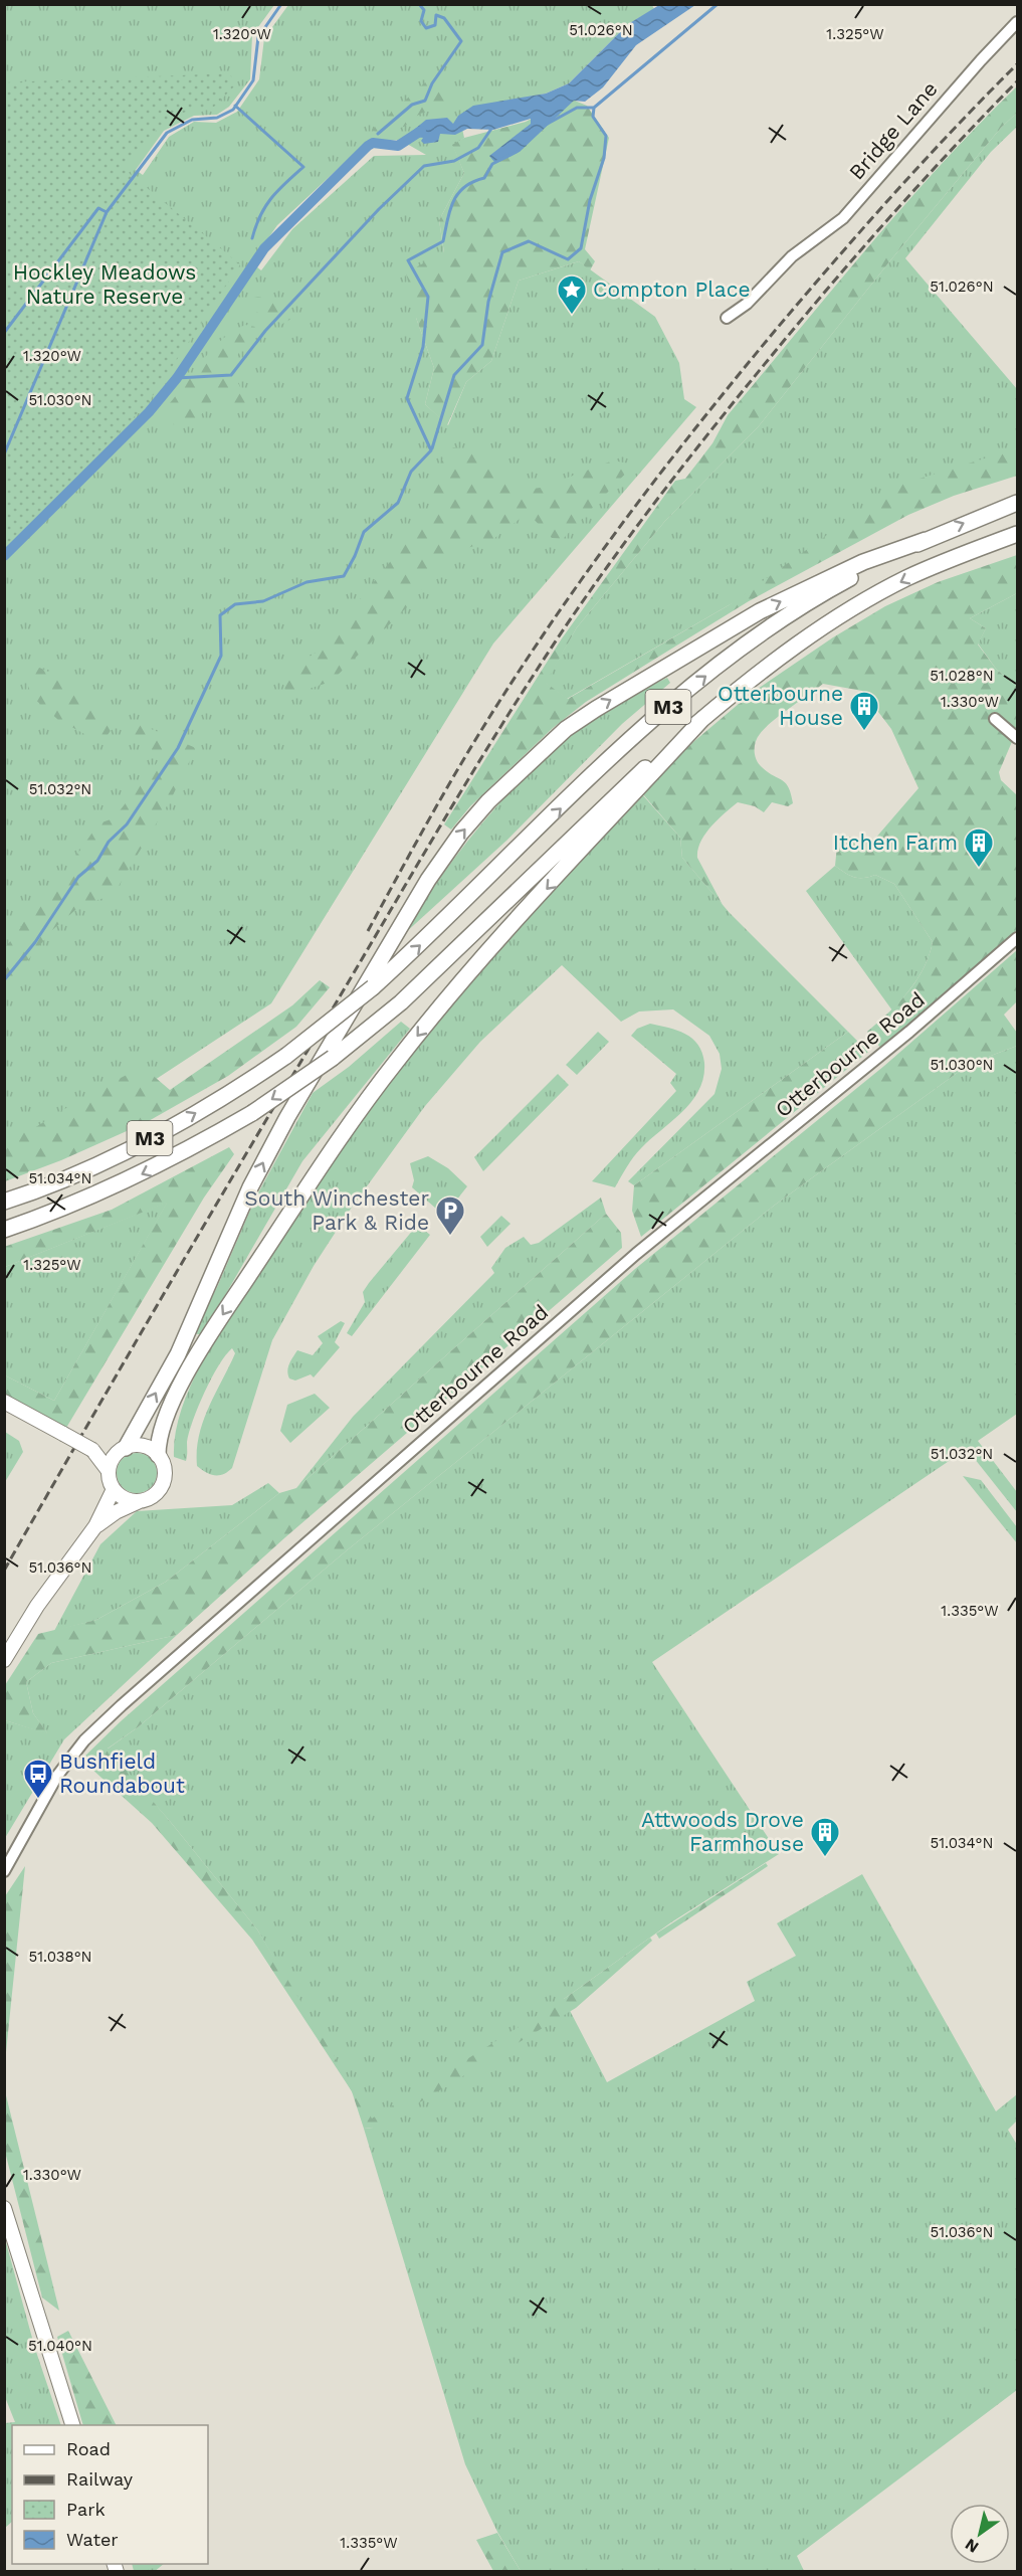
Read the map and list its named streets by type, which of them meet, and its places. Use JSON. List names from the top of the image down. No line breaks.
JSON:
{"streets":{"highway":["M3"],"street":["Bridge Lane","Otterbourne Road"]},"parks":["Hockley Meadows Nature Reserve"],"places":{"place":["Compton Place"],"building":["Otterbourne House","Itchen Farm","Attwoods Drove Farmhouse"],"parking":["South Winchester Park & Ride"],"bus stop":["Bushfield Roundabout"]},"legend":["Road","Railway","Park","Water"],"north":"bottom left","coordinates":["51.026°N","1.320°W","1.325°W","51.030°N","51.028°N","1.330°W","51.032°N","51.034°N","51.036°N","1.335°W","51.038°N","51.040°N"]}
